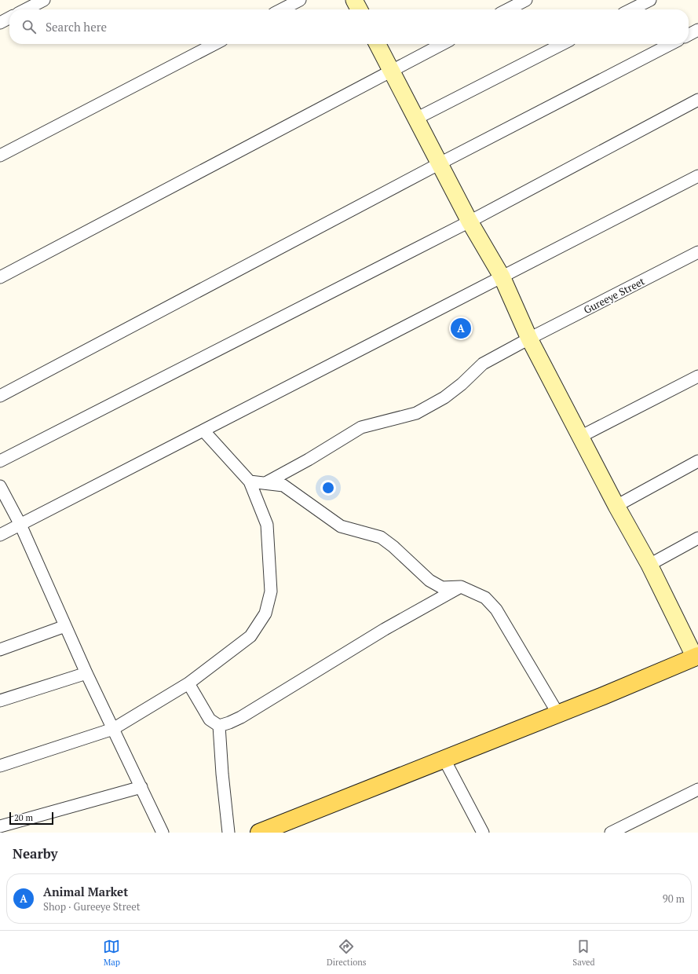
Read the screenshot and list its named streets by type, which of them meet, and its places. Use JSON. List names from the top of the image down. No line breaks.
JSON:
{"streets":{"street":["Gureeye Street"]},"scale_bar":"20 m","page":{"search":"Search here","pins":"A","scale":"20 m","heading":"Nearby","list":[{"mark":"A","name":"Animal Market","note":"Shop · Gureeye Street","value":"90 m"}],"nav":["Map","Directions","Saved"]}}
